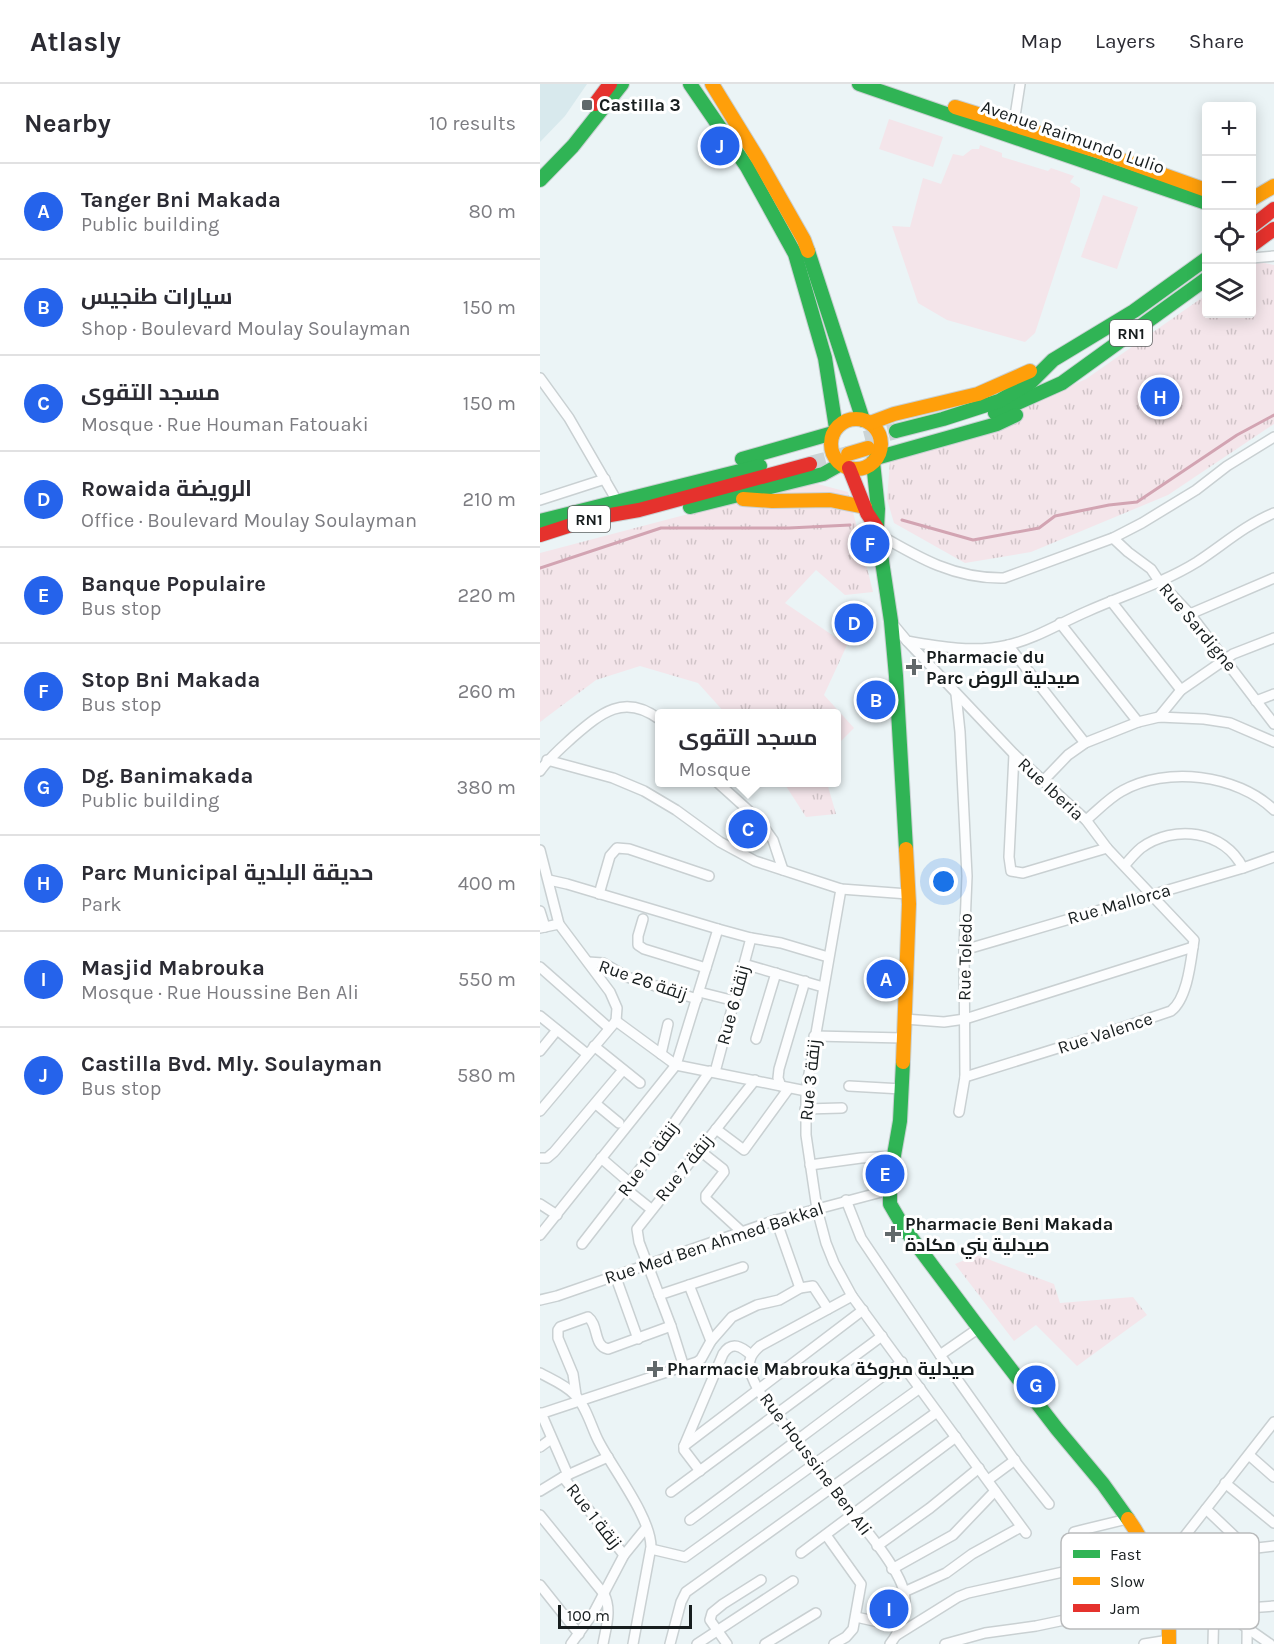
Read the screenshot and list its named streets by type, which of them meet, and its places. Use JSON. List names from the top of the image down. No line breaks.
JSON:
{"streets":{"main road":["Avenue Raimundo Lulio","RN1"],"street":["Rue Sardigne","Rue Iberia","Rue Mallorca","Rue Toledo","Rue 26 زنقة","Rue 6 زنقة","Rue Valence","Rue 3 زنقة","Rue 10 زنقة","Rue 7 زنقة","Rue Med Ben Ahmed Bakkal","Rue Houssine Ben Ali","Rue 1 زنقة"]},"crossings":[["Rue Iberia","Rue Mallorca"],["Rue Iberia","Rue Toledo"],["Rue Iberia","Rue Valence"],["Rue Mallorca","Rue Toledo"],["Rue Toledo","Rue Valence"],["Rue 26 زنقة","Rue 6 زنقة"],["Rue 6 زنقة","Rue 10 زنقة"],["Rue 3 زنقة","Rue Med Ben Ahmed Bakkal"],["Rue 3 زنقة","Rue Houssine Ben Ali"],["Rue 7 زنقة","Rue Med Ben Ahmed Bakkal"]],"places":{"transit":["Castilla 3"],"health":["Pharmacie du Parc صيدلية الروض","Pharmacie Beni Makada صيدلية بني مكادة","Pharmacie Mabrouka صيدلية مبروكة"]},"legend":["Fast","Slow","Jam"],"scale_bar":"100 m","page":{"header":"Atlasly","nav":["Map","Layers","Share"],"heading":["Nearby","10 results"],"map_buttons":["+","−"],"pins":["J","H","F","D","B","C","A","E","G","I"],"list":[{"mark":"A","name":"Tanger Bni Makada","note":"Public building","value":"80 m"},{"mark":"B","name":"سيارات طنجيس","note":"Shop · Boulevard Moulay Soulayman","value":"150 m"},{"mark":"C","name":"مسجد التقوى","note":"Mosque · Rue Houman Fatouaki","value":"150 m"},{"mark":"D","name":"Rowaida الرويضة","note":"Office · Boulevard Moulay Soulayman","value":"210 m"},{"mark":"E","name":"Banque Populaire","note":"Bus stop","value":"220 m"},{"mark":"F","name":"Stop Bni Makada","note":"Bus stop","value":"260 m"},{"mark":"G","name":"Dg. Banimakada","note":"Public building","value":"380 m"},{"mark":"H","name":"Parc Municipal حديقة البلدية","note":"Park","value":"400 m"},{"mark":"I","name":"Masjid Mabrouka","note":"Mosque · Rue Houssine Ben Ali","value":"550 m"},{"mark":"J","name":"Castilla Bvd. Mly. Soulayman","note":"Bus stop","value":"580 m"}],"popup":["مسجد التقوى","Mosque"],"scale":"100 m"}}
